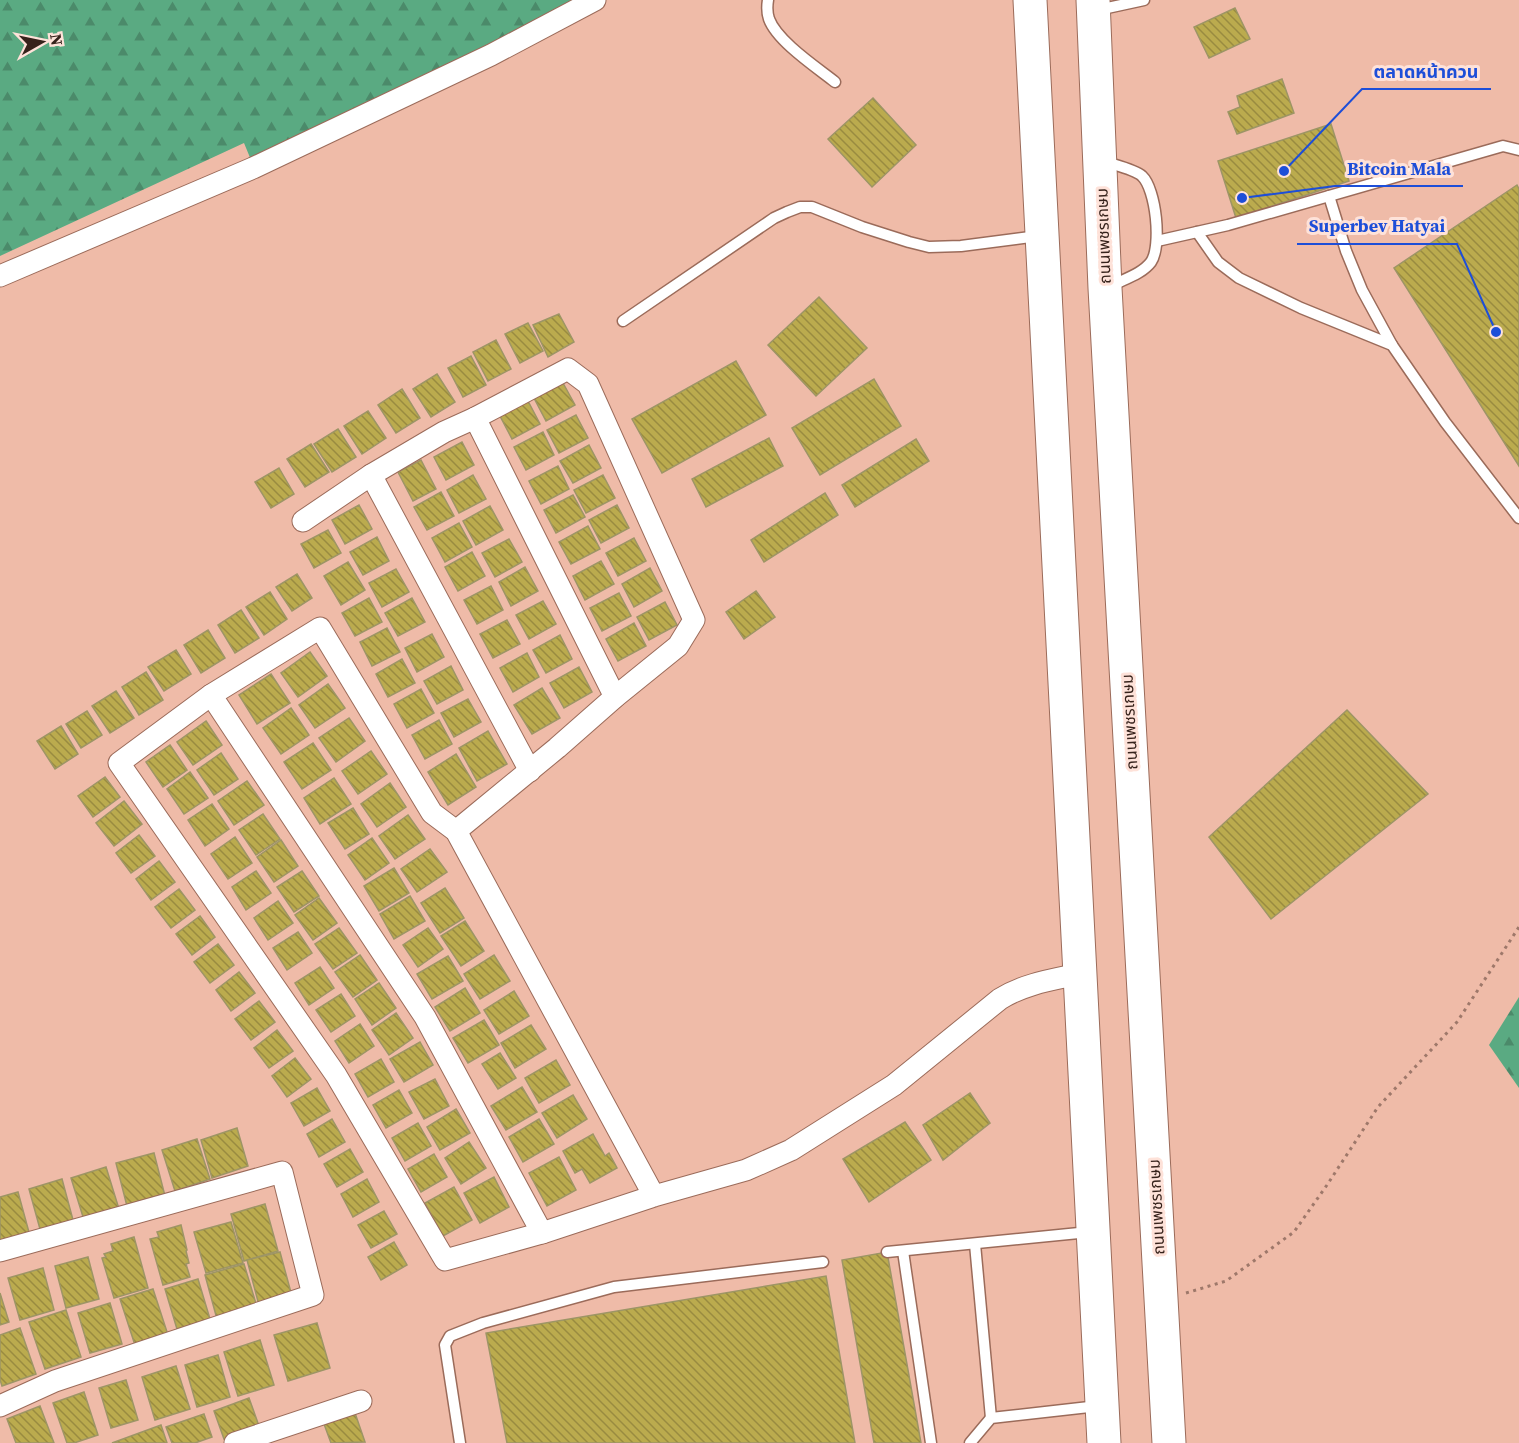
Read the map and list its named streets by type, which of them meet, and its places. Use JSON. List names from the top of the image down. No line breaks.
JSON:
{"streets":{"highway":["ถนนเพชรเกษม"]},"places":["ตลาดหน้าควน","Bitcoin Mala","Superbev Hatyai"],"north":"right"}
